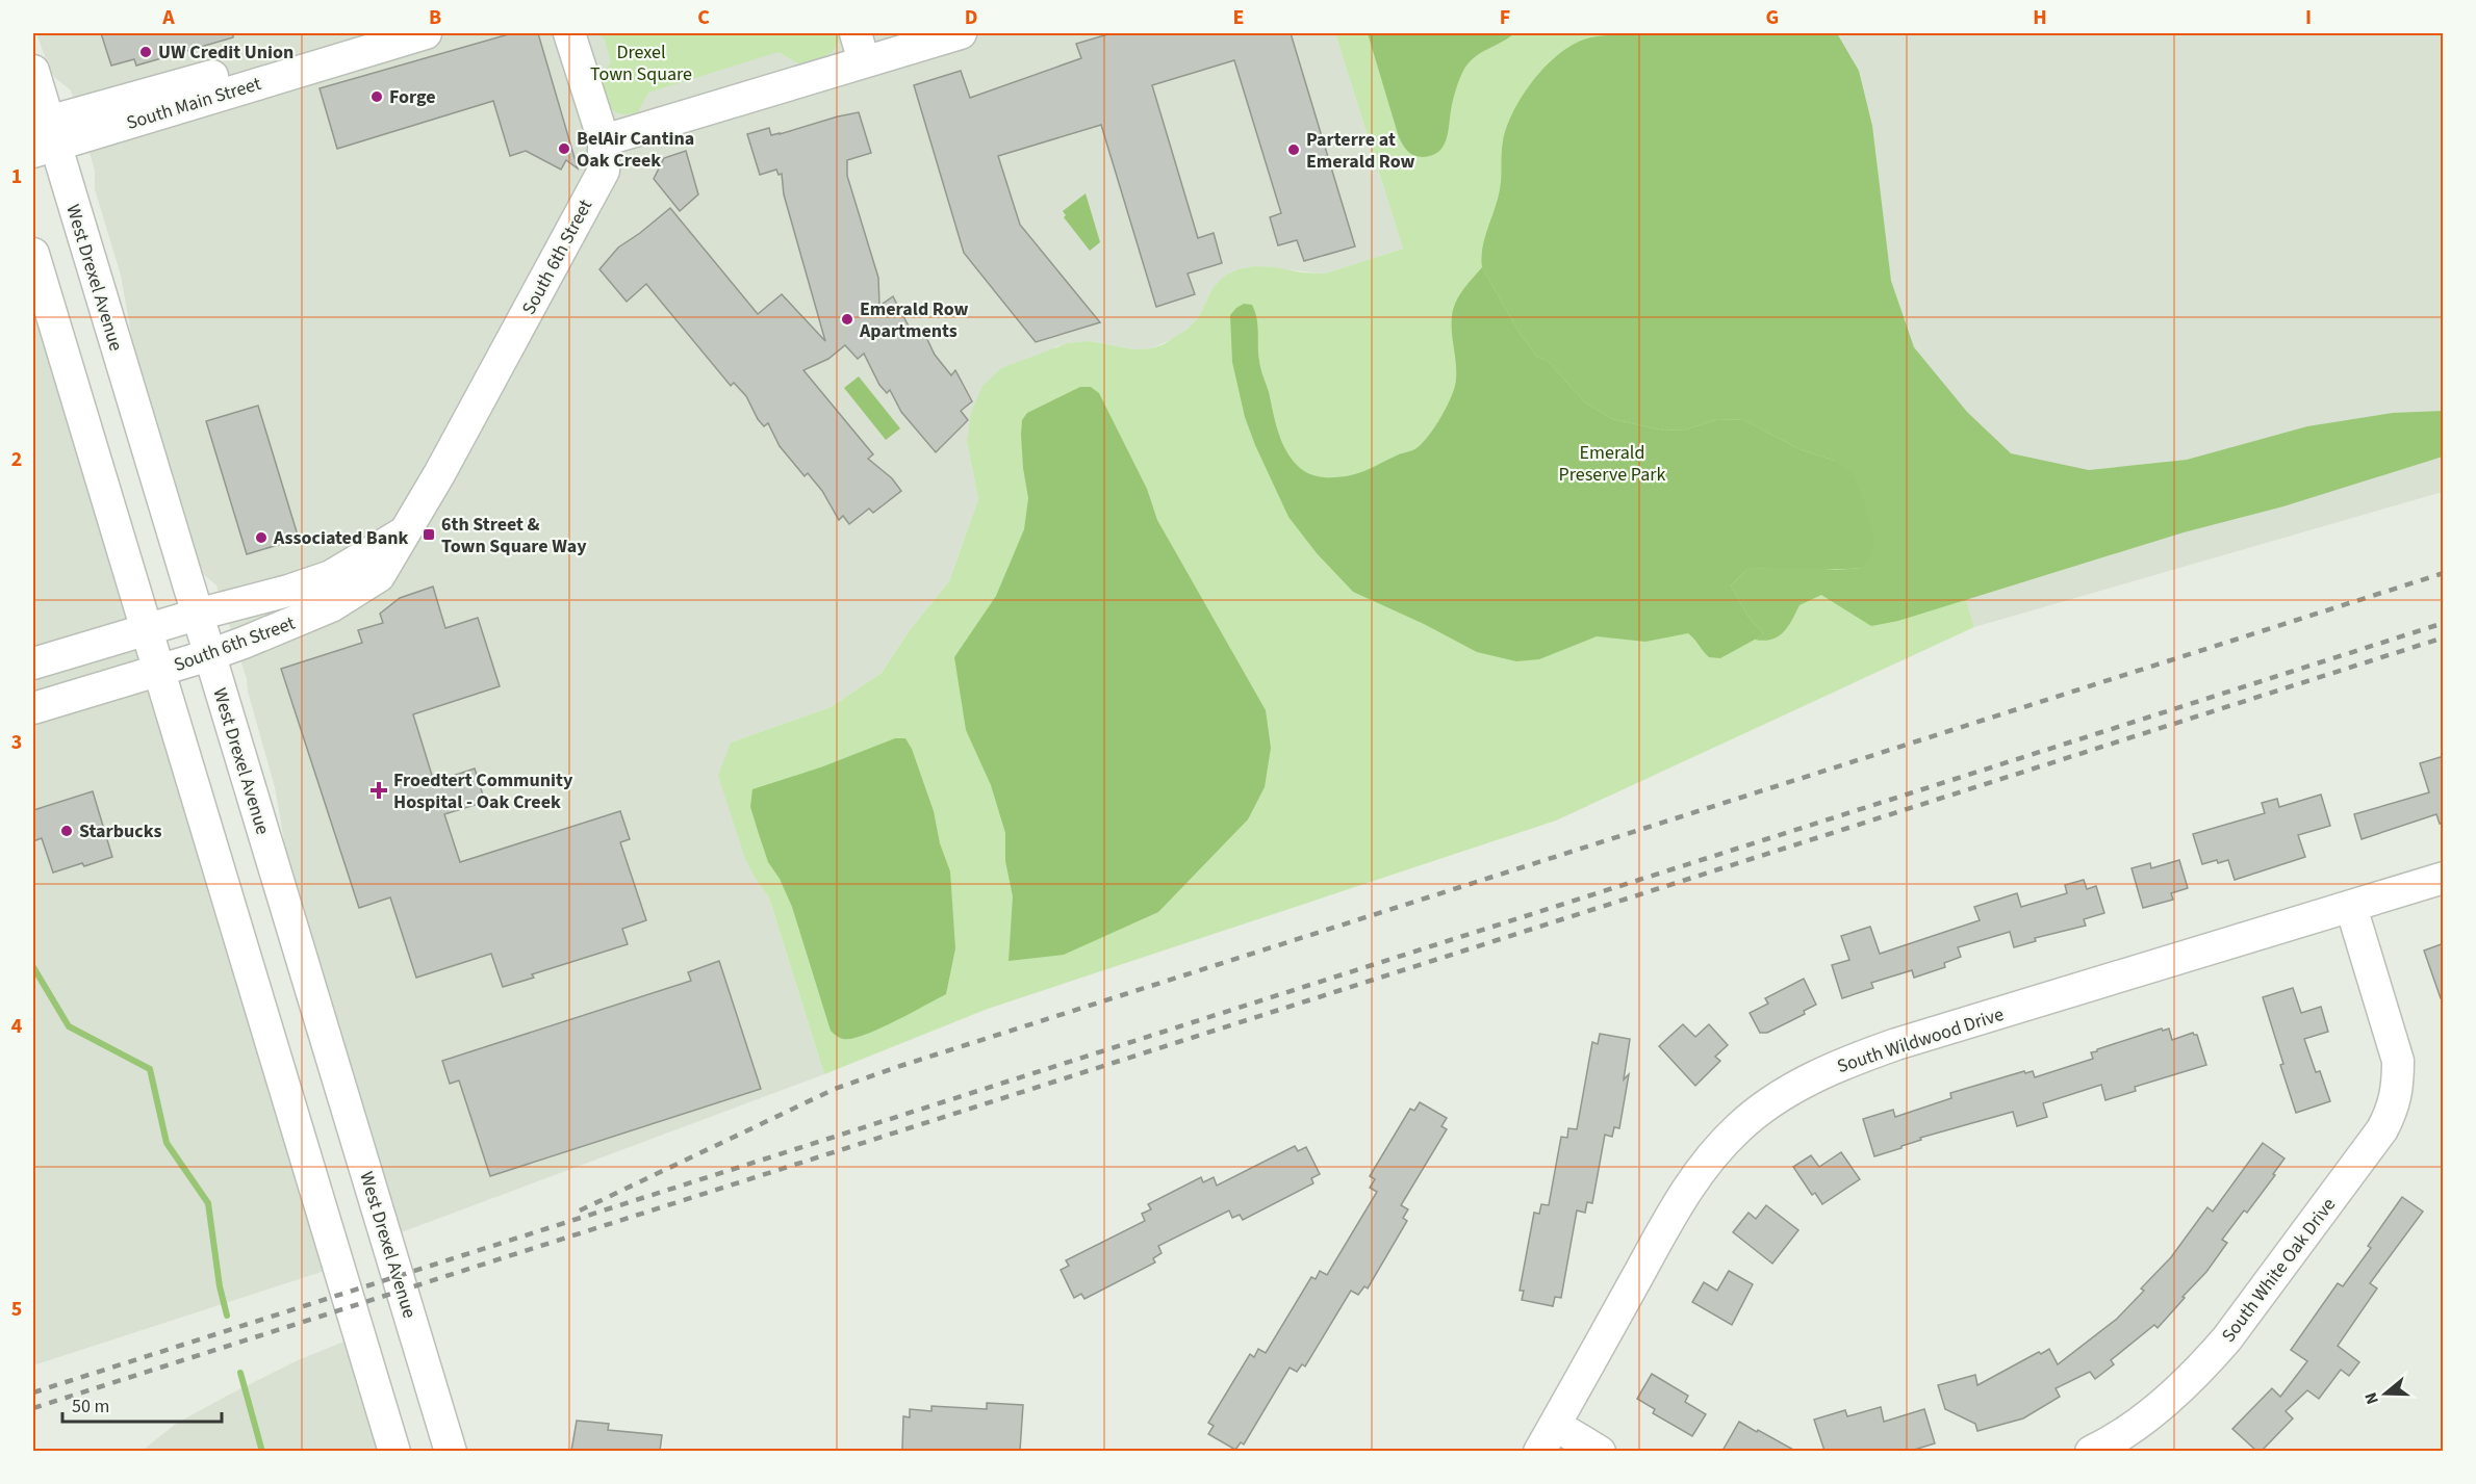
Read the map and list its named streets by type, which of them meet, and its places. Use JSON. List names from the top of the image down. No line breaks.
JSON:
{"streets":{"street":["South Main Street","South 6th Street","West Drexel Avenue","South Wildwood Drive","South White Oak Drive"]},"crossings":[["South Main Street","West Drexel Avenue"],["South 6th Street","West Drexel Avenue"],["South Wildwood Drive","South White Oak Drive"]],"parks":["Drexel Town Square","Emerald Preserve Park"],"places":{"other":["UW Credit Union","Forge","BelAir Cantina Oak Creek","Parterre at Emerald Row","Emerald Row Apartments","Associated Bank","Starbucks"],"transit":["6th Street & Town Square Way"],"health":["Froedtert Community Hospital - Oak Creek"]},"scale_bar":"50 m","north":"left","grid":{"columns":["A","B","C","D","E","F","G","H","I"],"rows":["1","2","3","4","5"]}}
